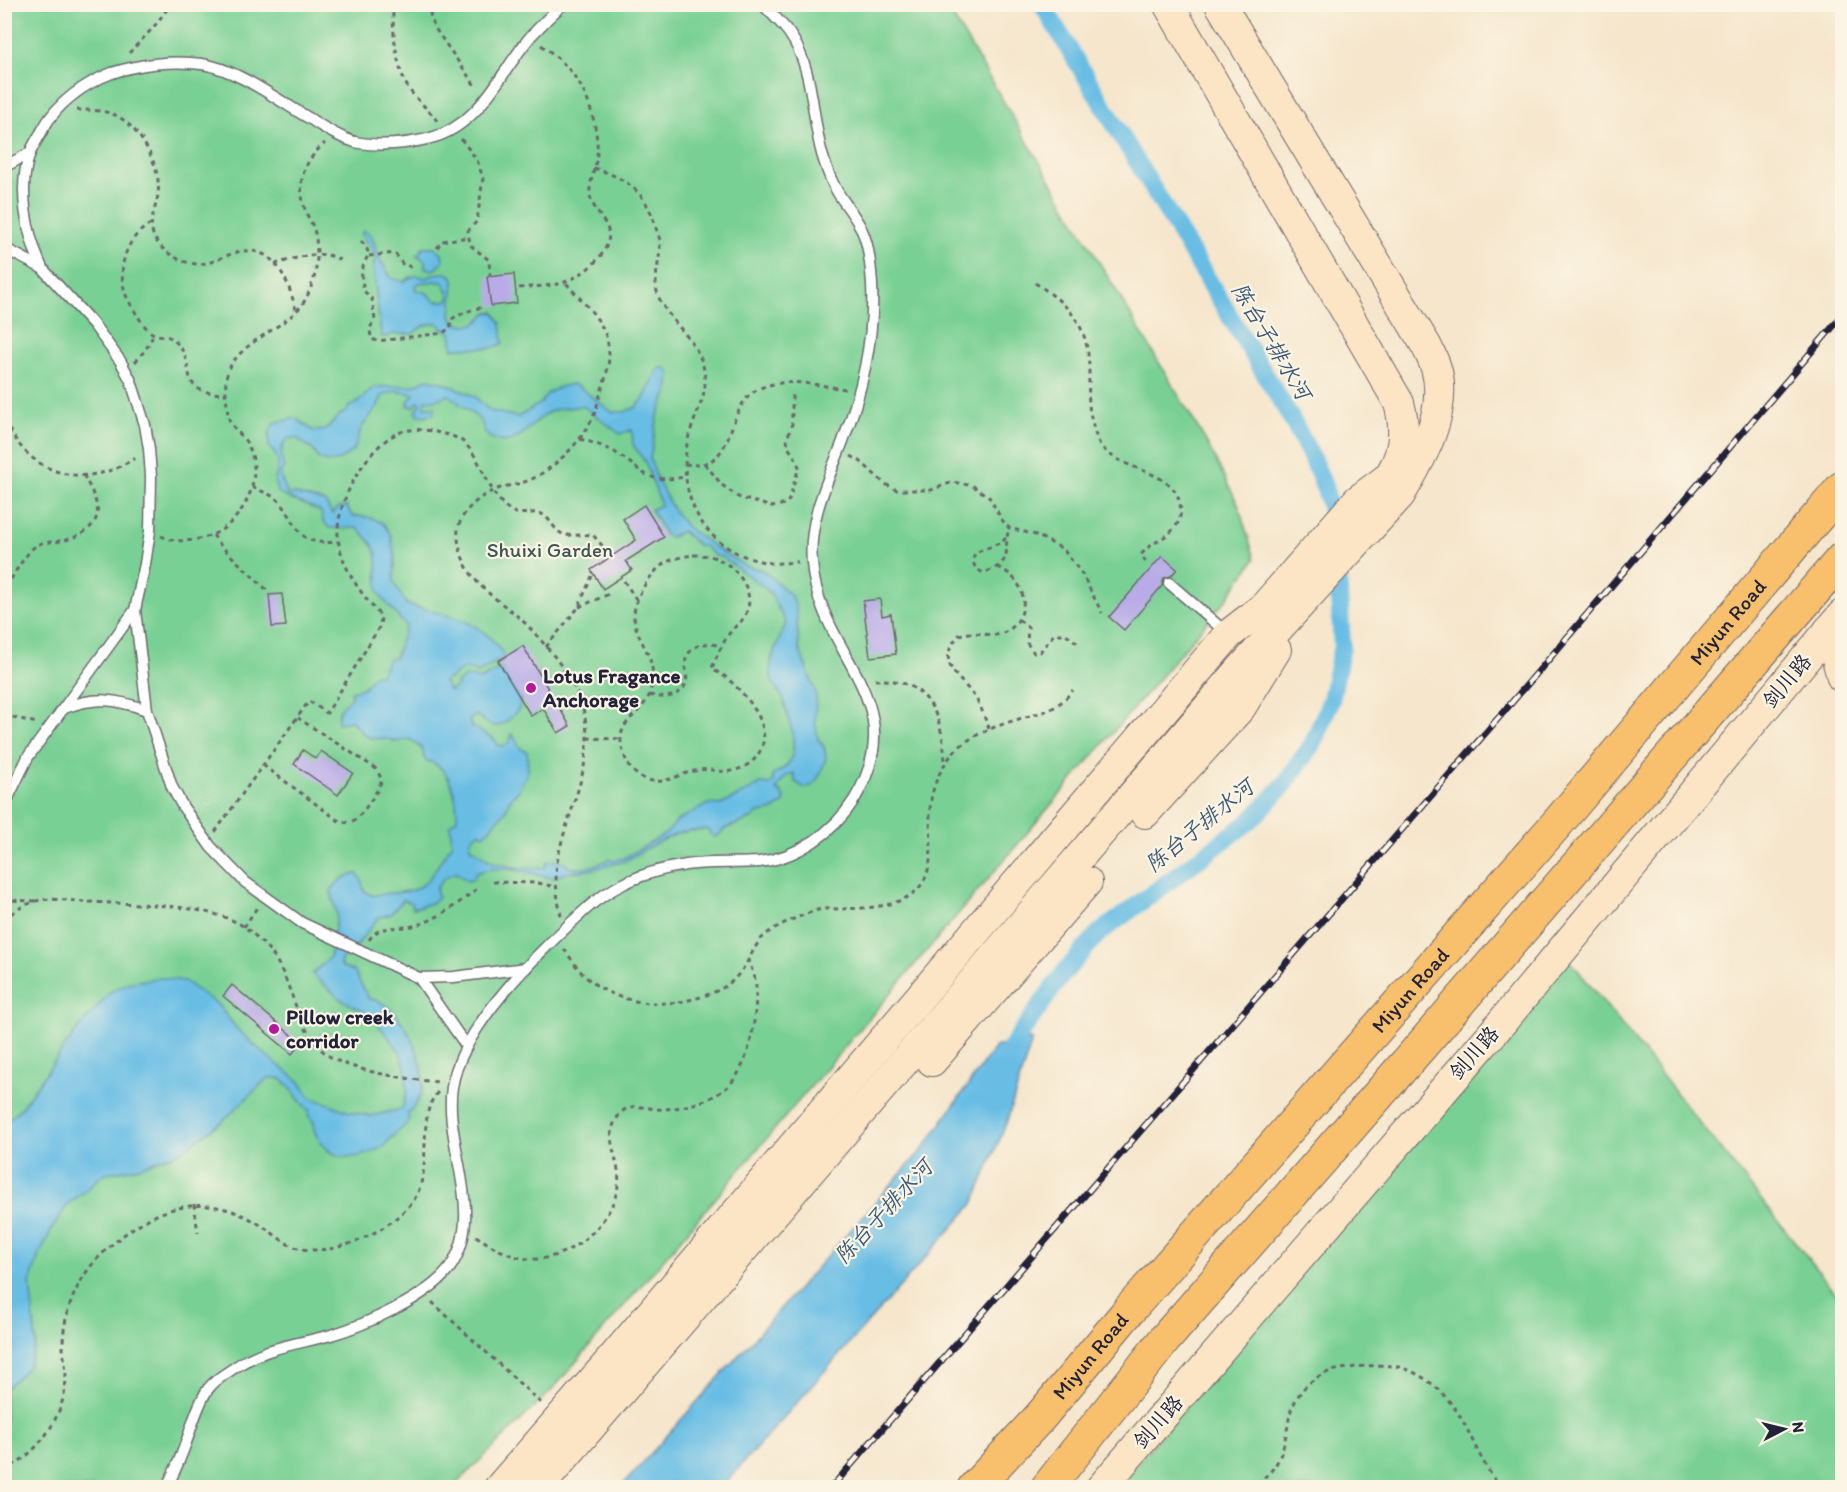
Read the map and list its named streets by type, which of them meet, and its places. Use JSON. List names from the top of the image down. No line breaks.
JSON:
{"streets":{"highway":["Miyun Road"],"street":["剑川路"]},"water":["陈台子排水河"],"parks":["Shuixi Garden"],"places":["Lotus Fragance Anchorage","Pillow creek corridor"],"north":"right"}
